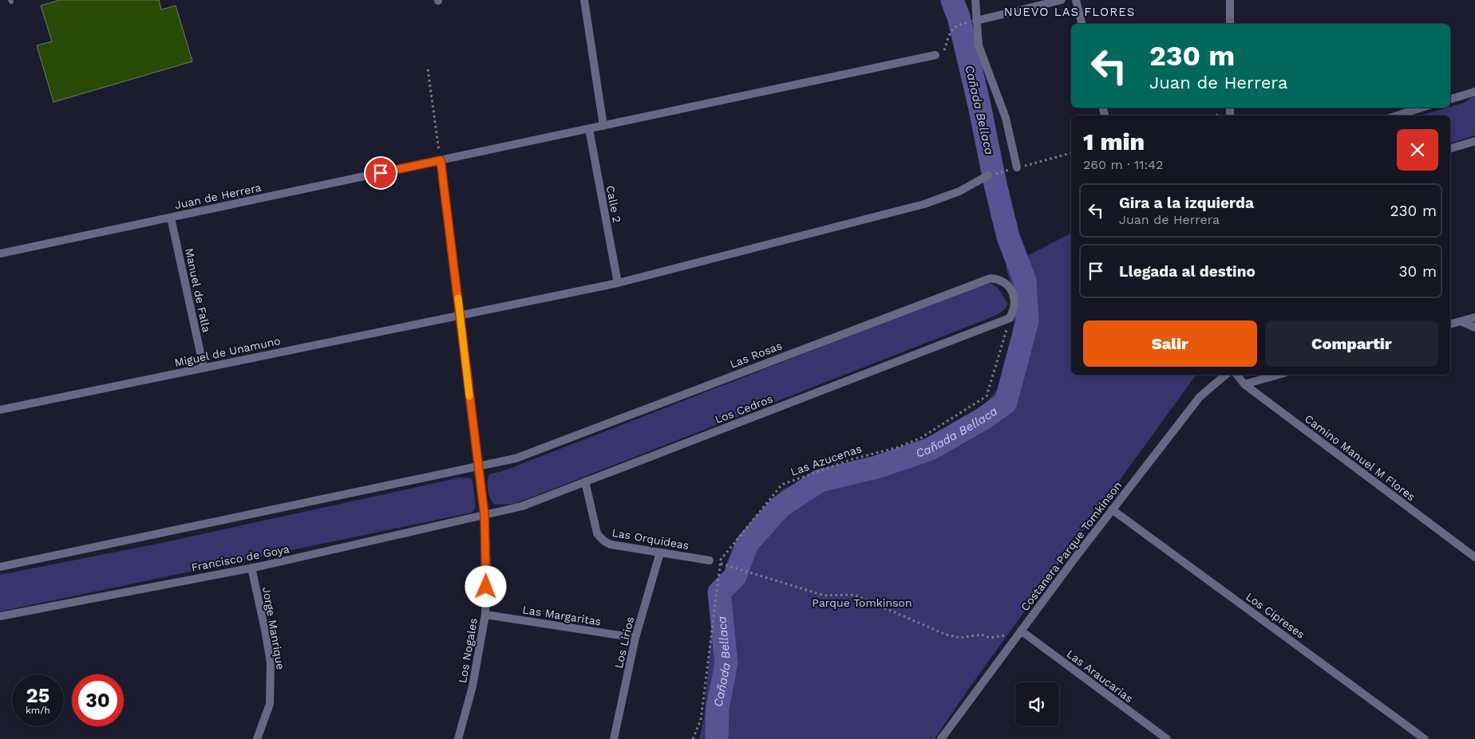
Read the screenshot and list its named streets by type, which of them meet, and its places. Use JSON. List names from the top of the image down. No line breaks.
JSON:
{"streets":{"street":["Juan de Herrera","Calle 2","Manuel de Falla","Miguel de Unamuno","Las Rosas","Los Cedros","Camino Manuel M Flores","Las Orquideas","Costanera Parque Tomkinson","Francisco de Goya","Las Margaritas","Los Cipreses","Jorge Manrique","Los Lirios","Los Nogales","Las Araucarias"],"path":["Las Azucenas"]},"crossings":[["Juan de Herrera","Calle 2"],["Juan de Herrera","Manuel de Falla"],["Juan de Herrera","Los Nogales"],["Calle 2","Miguel de Unamuno"],["Manuel de Falla","Miguel de Unamuno"],["Miguel de Unamuno","Los Nogales"],["Las Rosas","Los Cedros"],["Las Rosas","Las Azucenas"],["Las Rosas","Los Nogales"],["Los Cedros","Las Azucenas"],["Los Cedros","Las Orquideas"],["Los Cedros","Francisco de Goya"],["Los Cedros","Los Nogales"],["Las Orquideas","Los Lirios"],["Costanera Parque Tomkinson","Los Cipreses"],["Costanera Parque Tomkinson","Las Araucarias"],["Francisco de Goya","Jorge Manrique"],["Francisco de Goya","Los Nogales"],["Las Margaritas","Los Lirios"],["Las Margaritas","Los Nogales"]],"districts":["NUEVO LAS FLORES"],"water":["Cañada Bellaca"],"parks":["Parque Tomkinson"],"page":{"turn":["230 m","Juan de Herrera"],"heading":["1 min","260 m · 11:42"],"list":[{"name":"Gira a la izquierda","note":"Juan de Herrera","value":"230 m"},{"name":"Llegada al destino","value":"30 m"}],"buttons":["Salir","Compartir"],"speed":"25 km/h","limit":"30"}}
